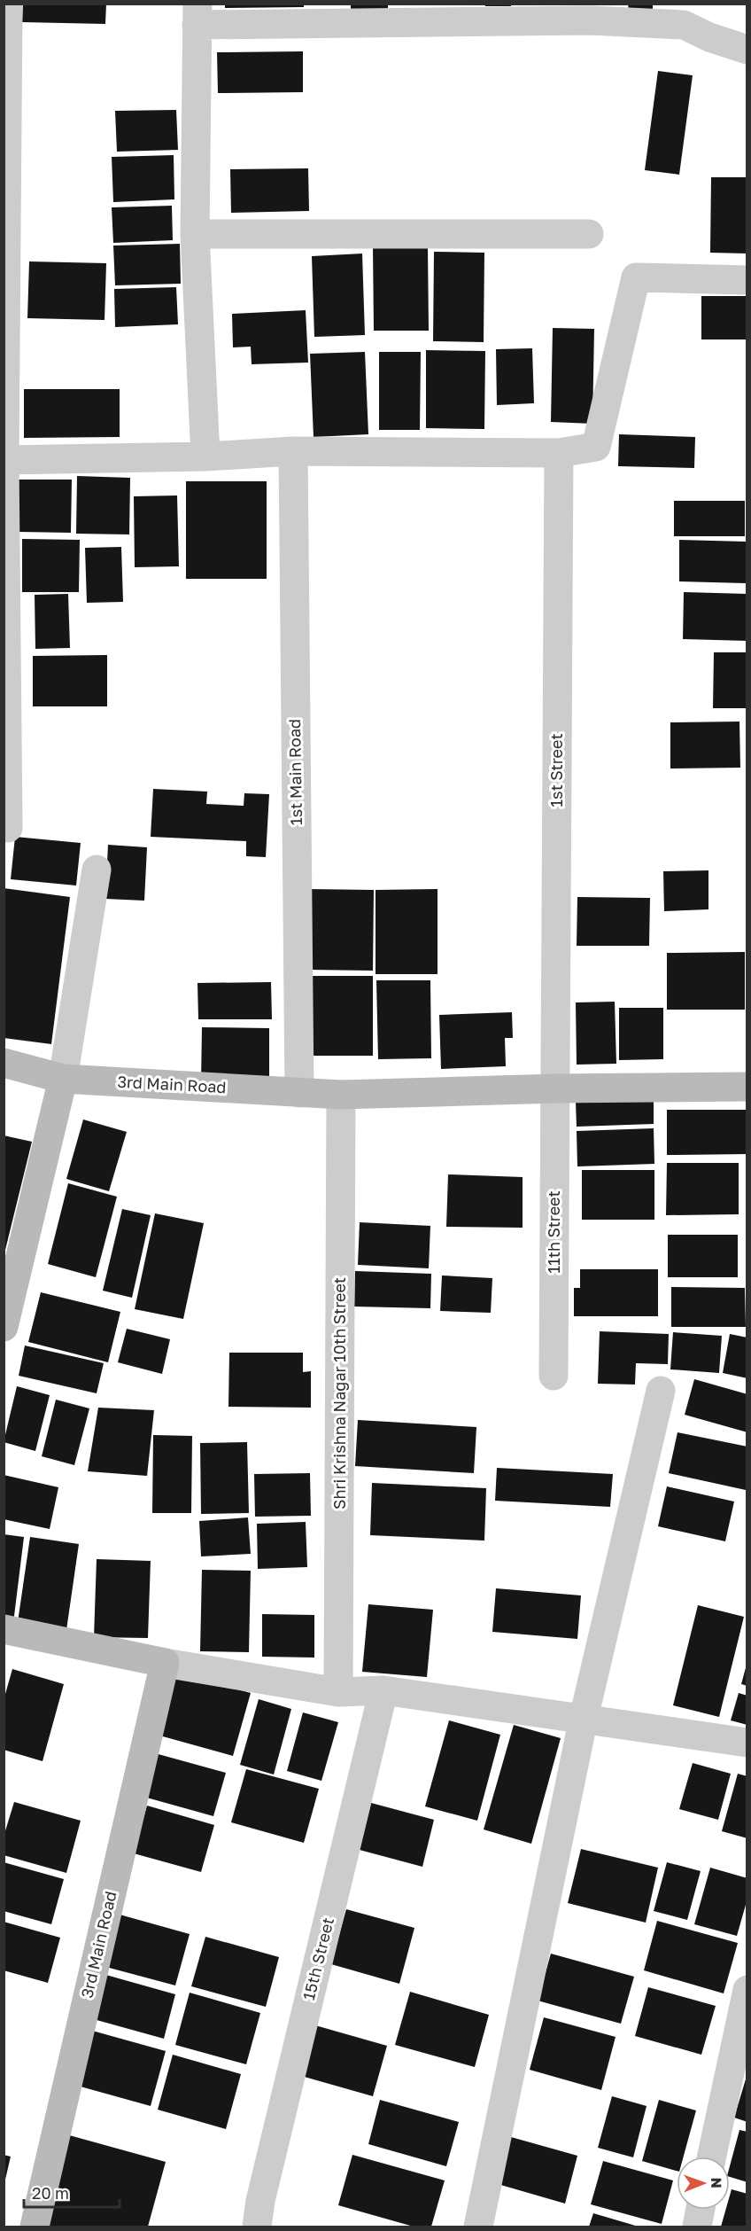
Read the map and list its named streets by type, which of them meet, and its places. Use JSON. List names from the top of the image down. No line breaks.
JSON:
{"streets":{"street":["1st Street","1st Main Road","3rd Main Road","11th Street","Shri Krishna Nagar 10th Street","15th Street"]},"crossings":[["1st Street","3rd Main Road"],["1st Street","11th Street"],["1st Main Road","3rd Main Road"],["3rd Main Road","11th Street"],["3rd Main Road","Shri Krishna Nagar 10th Street"]],"scale_bar":"20 m","north":"right"}
